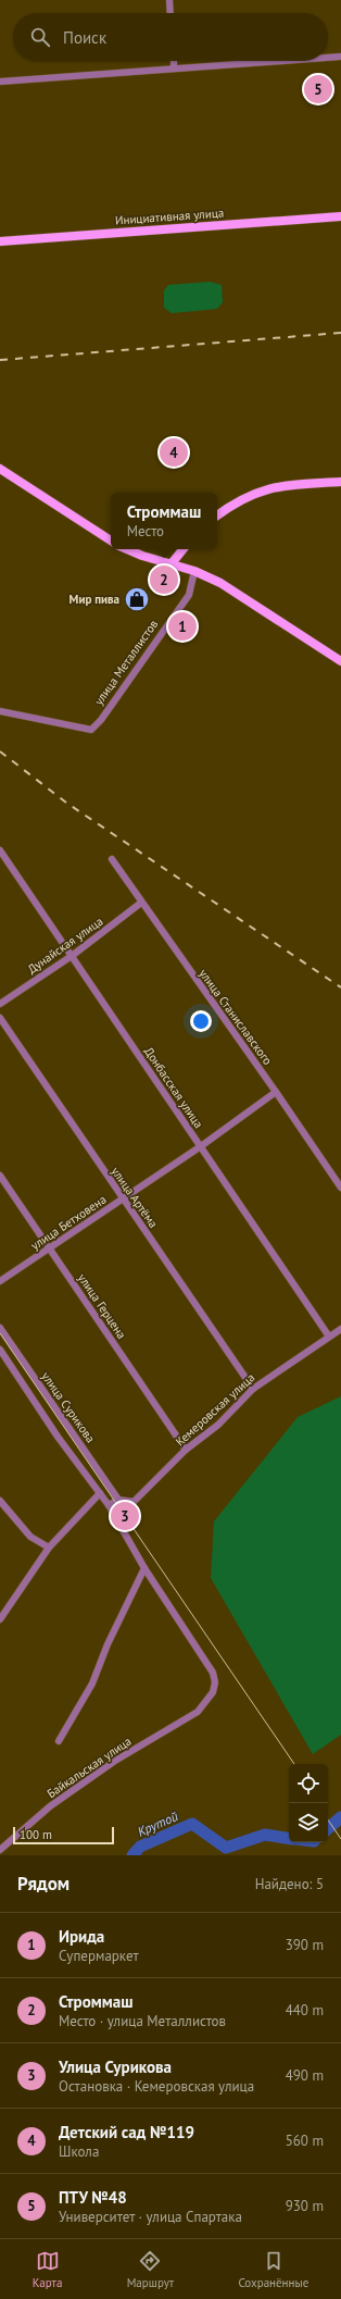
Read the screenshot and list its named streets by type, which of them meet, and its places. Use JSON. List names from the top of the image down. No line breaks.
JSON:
{"streets":{"main road":["Инициативная улица"],"street":["улица Металлистов","Дунайская улица","улица Станиславского","Донбасская улица","улица Артёма","улица Бетховена","улица Герцена","улица Сурикова","Кемеровская улица","Байкальская улица"]},"crossings":[["Дунайская улица","улица Станиславского"],["Дунайская улица","Донбасская улица"],["улица Станиславского","улица Бетховена"],["Донбасская улица","улица Бетховена"],["Донбасская улица","Кемеровская улица"],["улица Артёма","улица Бетховена"],["улица Артёма","Кемеровская улица"],["улица Бетховена","улица Герцена"],["улица Герцена","Кемеровская улица"],["улица Сурикова","Кемеровская улица"],["улица Сурикова","Байкальская улица"]],"water":["Крутой"],"places":{"shop":["Мир пива"]},"scale_bar":"100 m","page":{"search":"Поиск","pins":["5","4","2","1","3"],"popup":["Строммаш","Место"],"scale":"100 m","heading":["Рядом","Найдено: 5"],"list":[{"mark":"1","name":"Ирида","note":"Супермаркет","value":"390 m"},{"mark":"2","name":"Строммаш","note":"Место · улица Металлистов","value":"440 m"},{"mark":"3","name":"Улица Сурикова","note":"Остановка · Кемеровская улица","value":"490 m"},{"mark":"4","name":"Детский сад №119","note":"Школа","value":"560 m"},{"mark":"5","name":"ПТУ №48","note":"Университет · улица Спартака","value":"930 m"}],"nav":["Карта","Маршрут","Сохранённые"]}}
